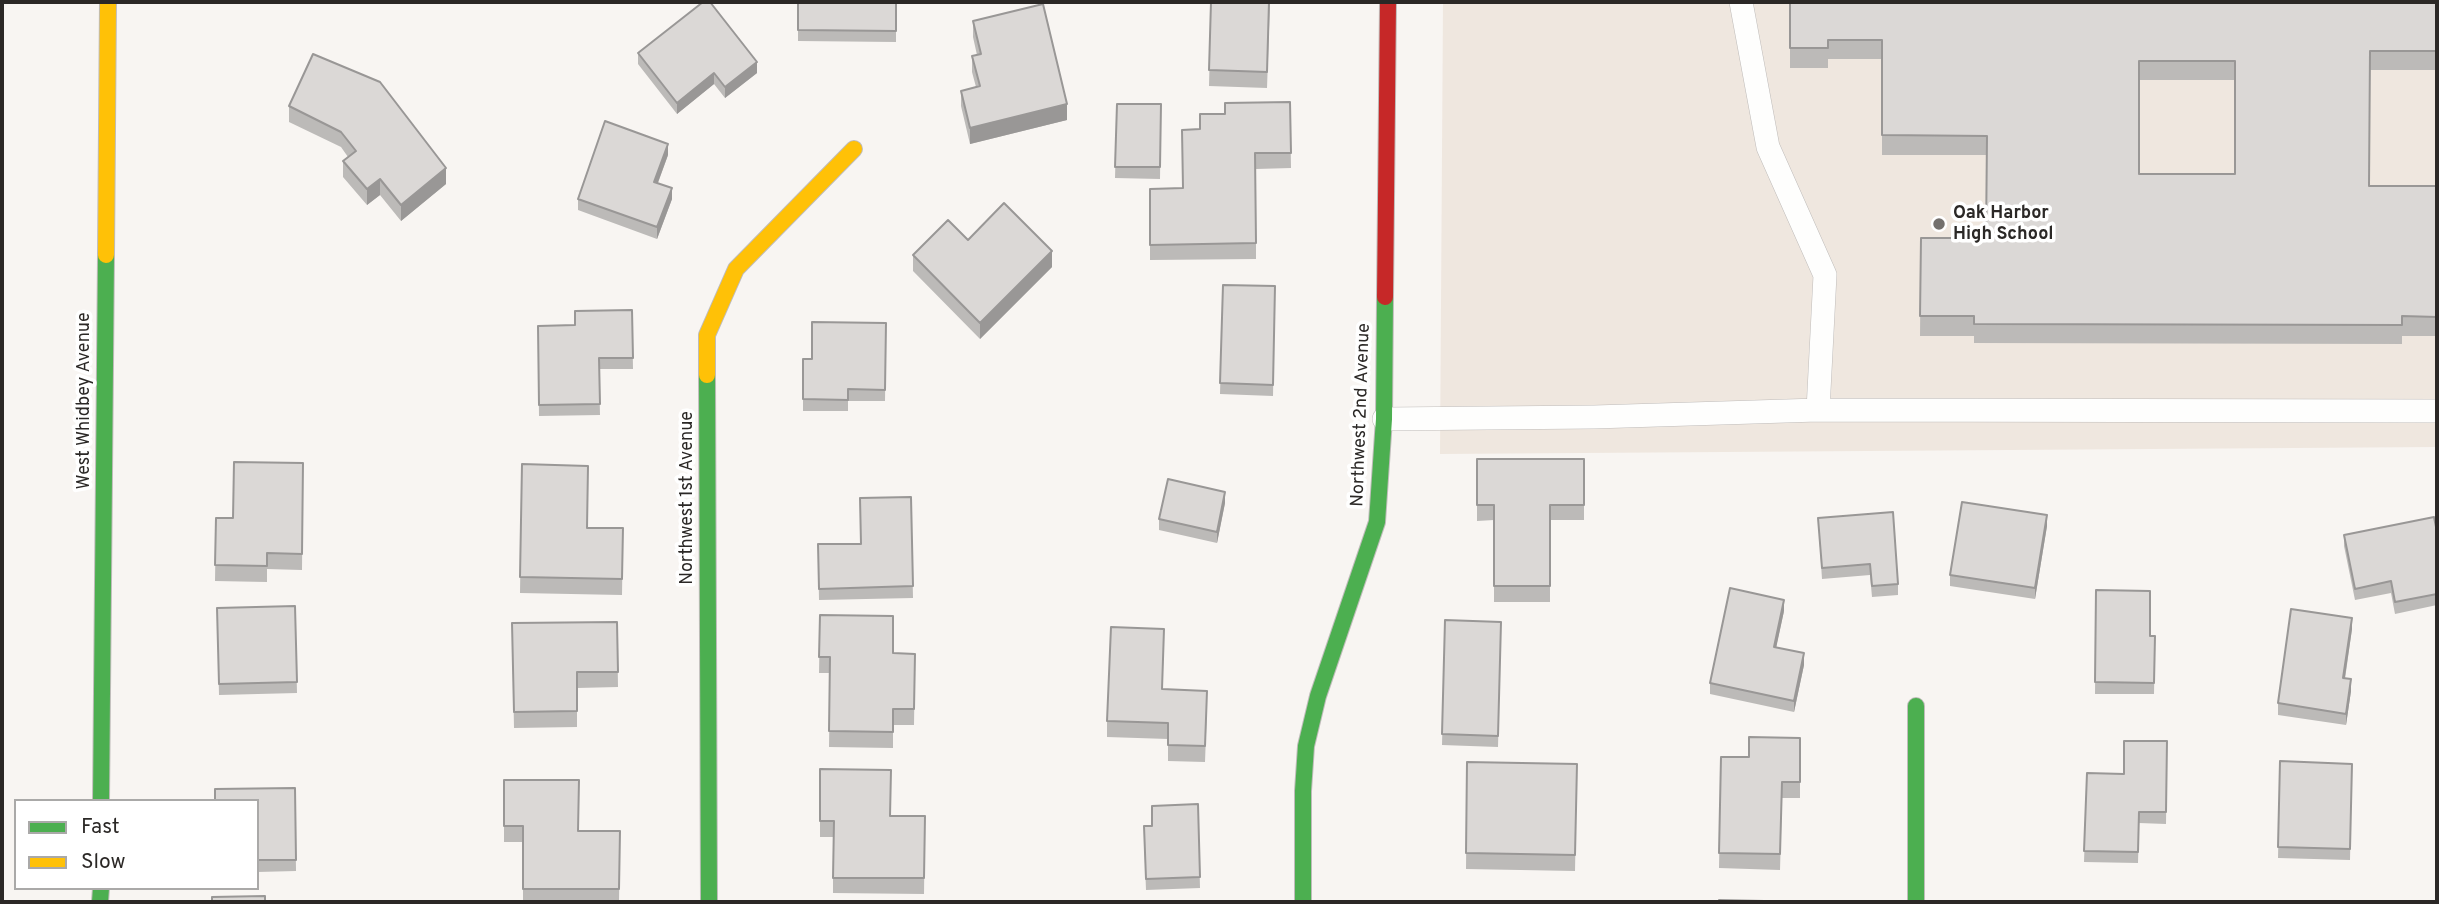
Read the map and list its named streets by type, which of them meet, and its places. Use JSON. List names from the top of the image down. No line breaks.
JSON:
{"streets":{"street":["West Whidbey Avenue","Northwest 2nd Avenue","Northwest 1st Avenue"]},"places":["Oak Harbor High School"],"legend":["Fast","Slow"]}
